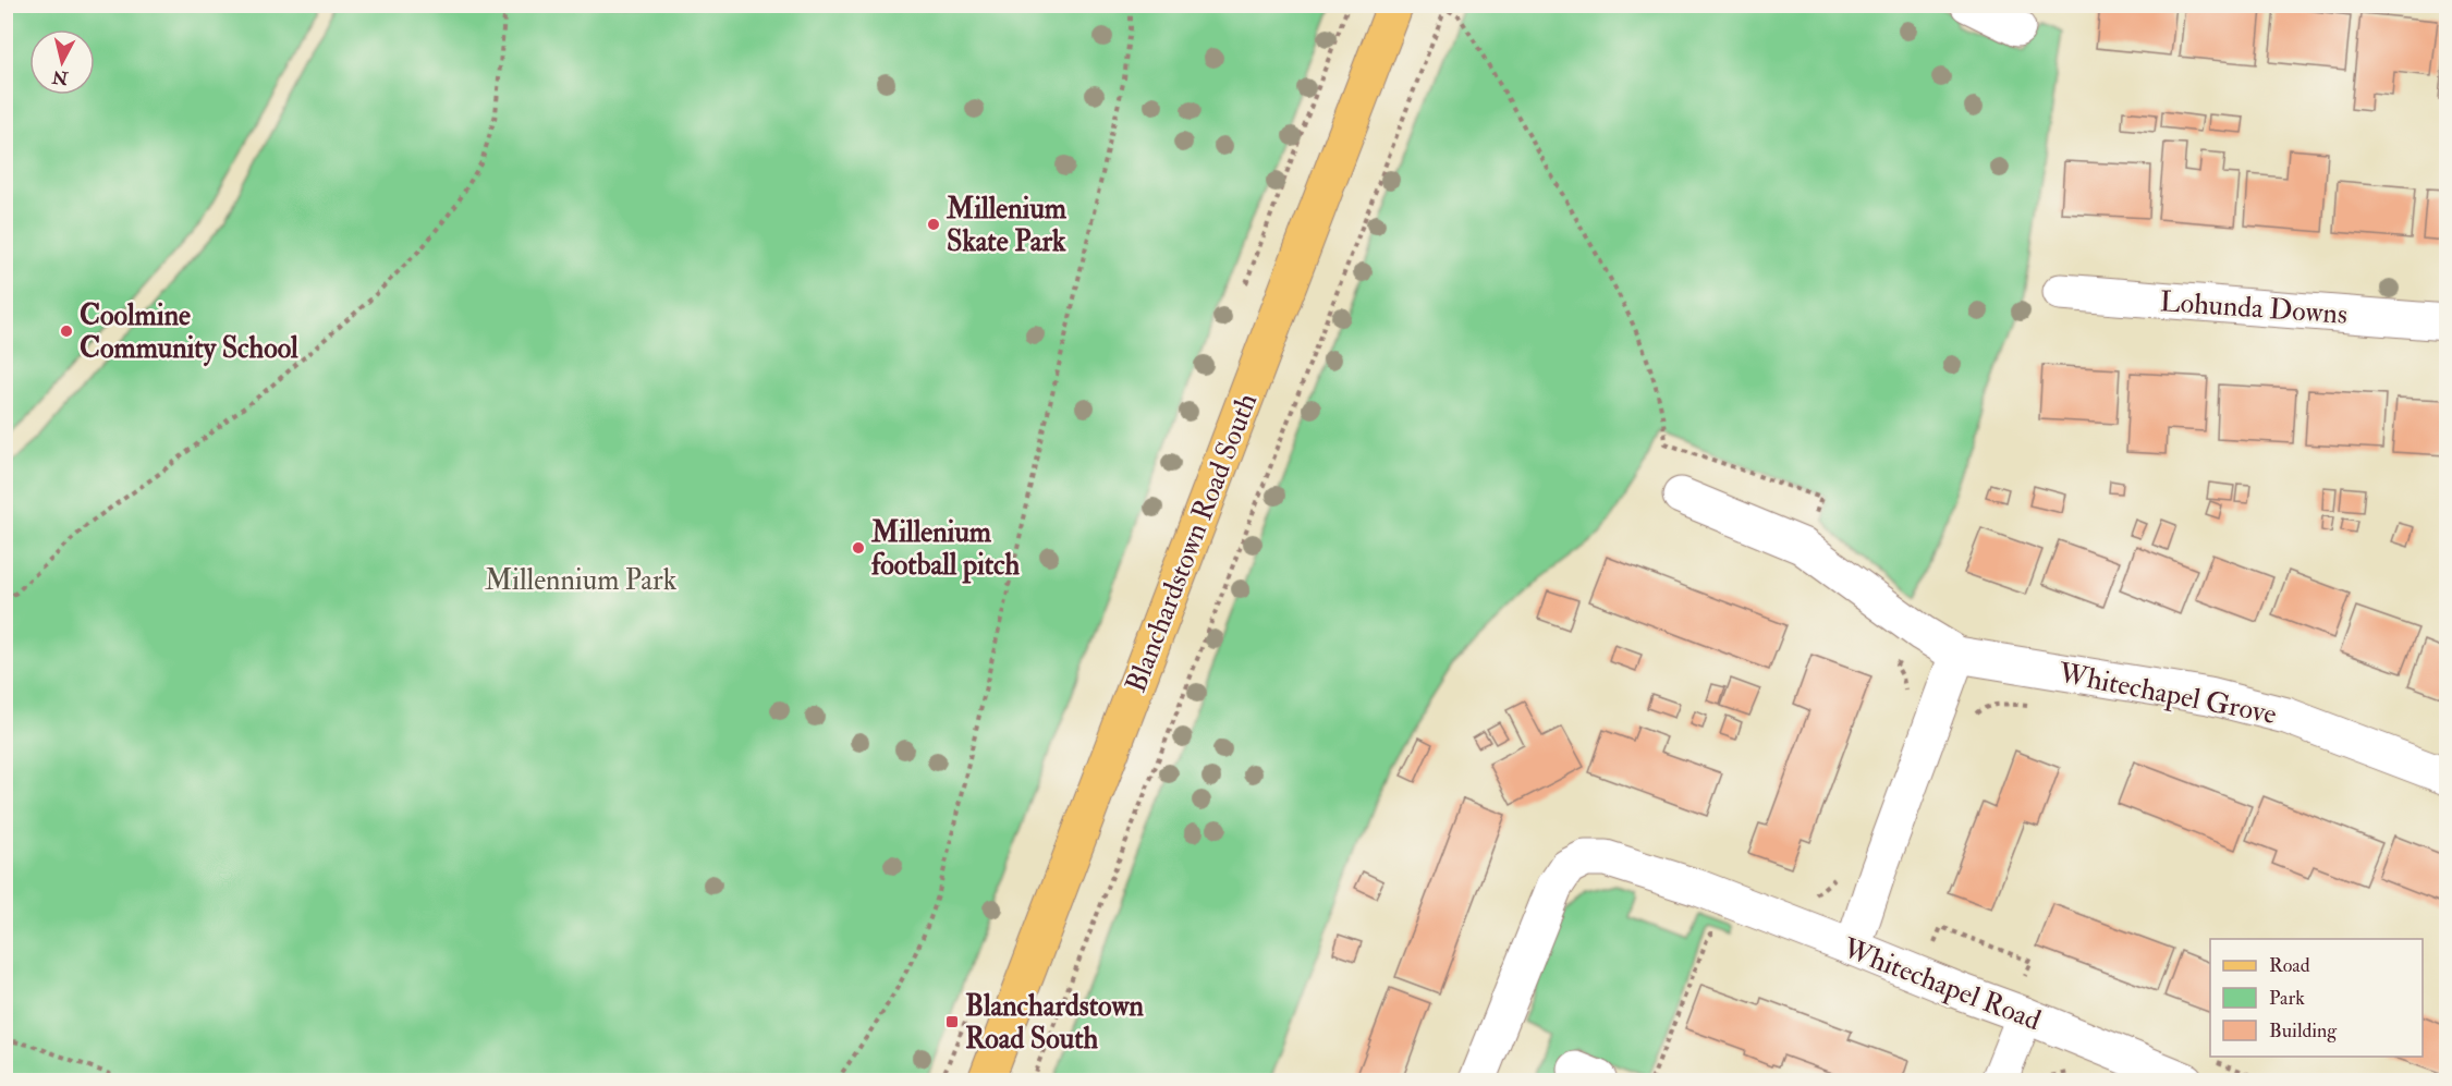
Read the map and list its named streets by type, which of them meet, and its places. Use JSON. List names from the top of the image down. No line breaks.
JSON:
{"streets":{"main road":["Blanchardstown Road South"],"street":["Lohunda Downs","Whitechapel Grove","Whitechapel Road"]},"parks":["Millennium Park"],"places":{"other":["Millenium Skate Park","Coolmine Community School","Millenium football pitch"],"transit":["Blanchardstown Road South"]},"legend":["Road","Park","Building"],"north":"bottom"}
